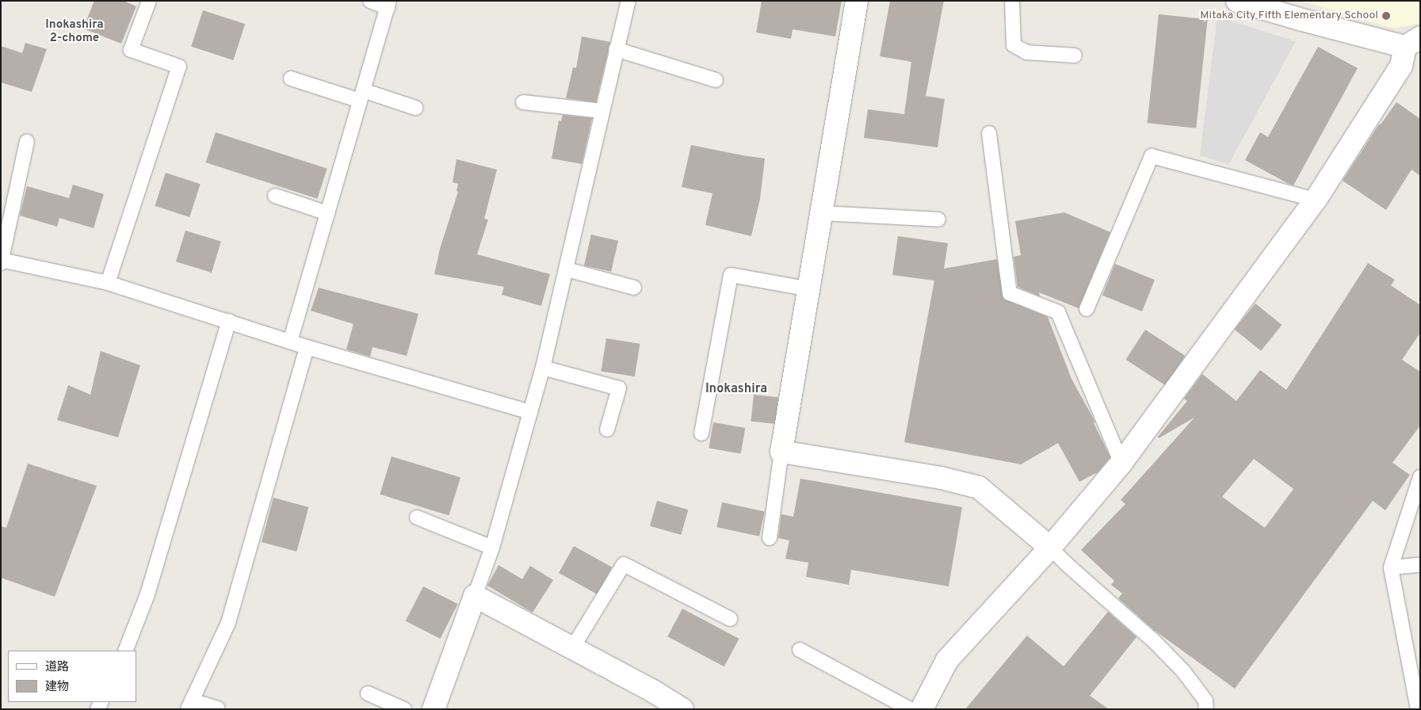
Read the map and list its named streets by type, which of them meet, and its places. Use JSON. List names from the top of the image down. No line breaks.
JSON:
{"districts":["Inokashira 2-chome","Inokashira"],"places":["Mitaka City Fifth Elementary School"],"legend":["道路","建物"]}
